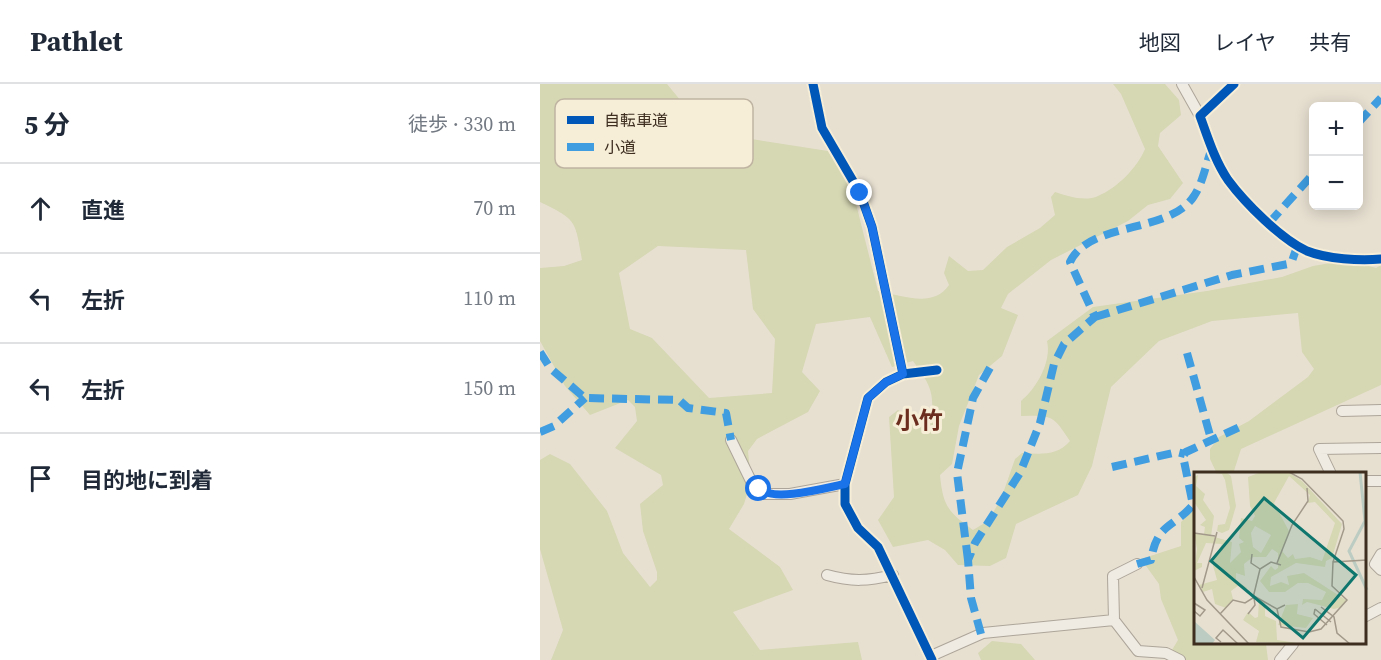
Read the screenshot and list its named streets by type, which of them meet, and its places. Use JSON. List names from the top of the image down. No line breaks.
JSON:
{"districts":["小竹"],"legend":["自転車道","小道"],"page":{"header":"Pathlet","nav":["地図","レイヤ","共有"],"heading":["5 分","徒歩 · 330 m"],"map_buttons":["+","−"],"list":[["直進","70 m"],["左折","110 m"],["左折","150 m"],"目的地に到着"]}}
